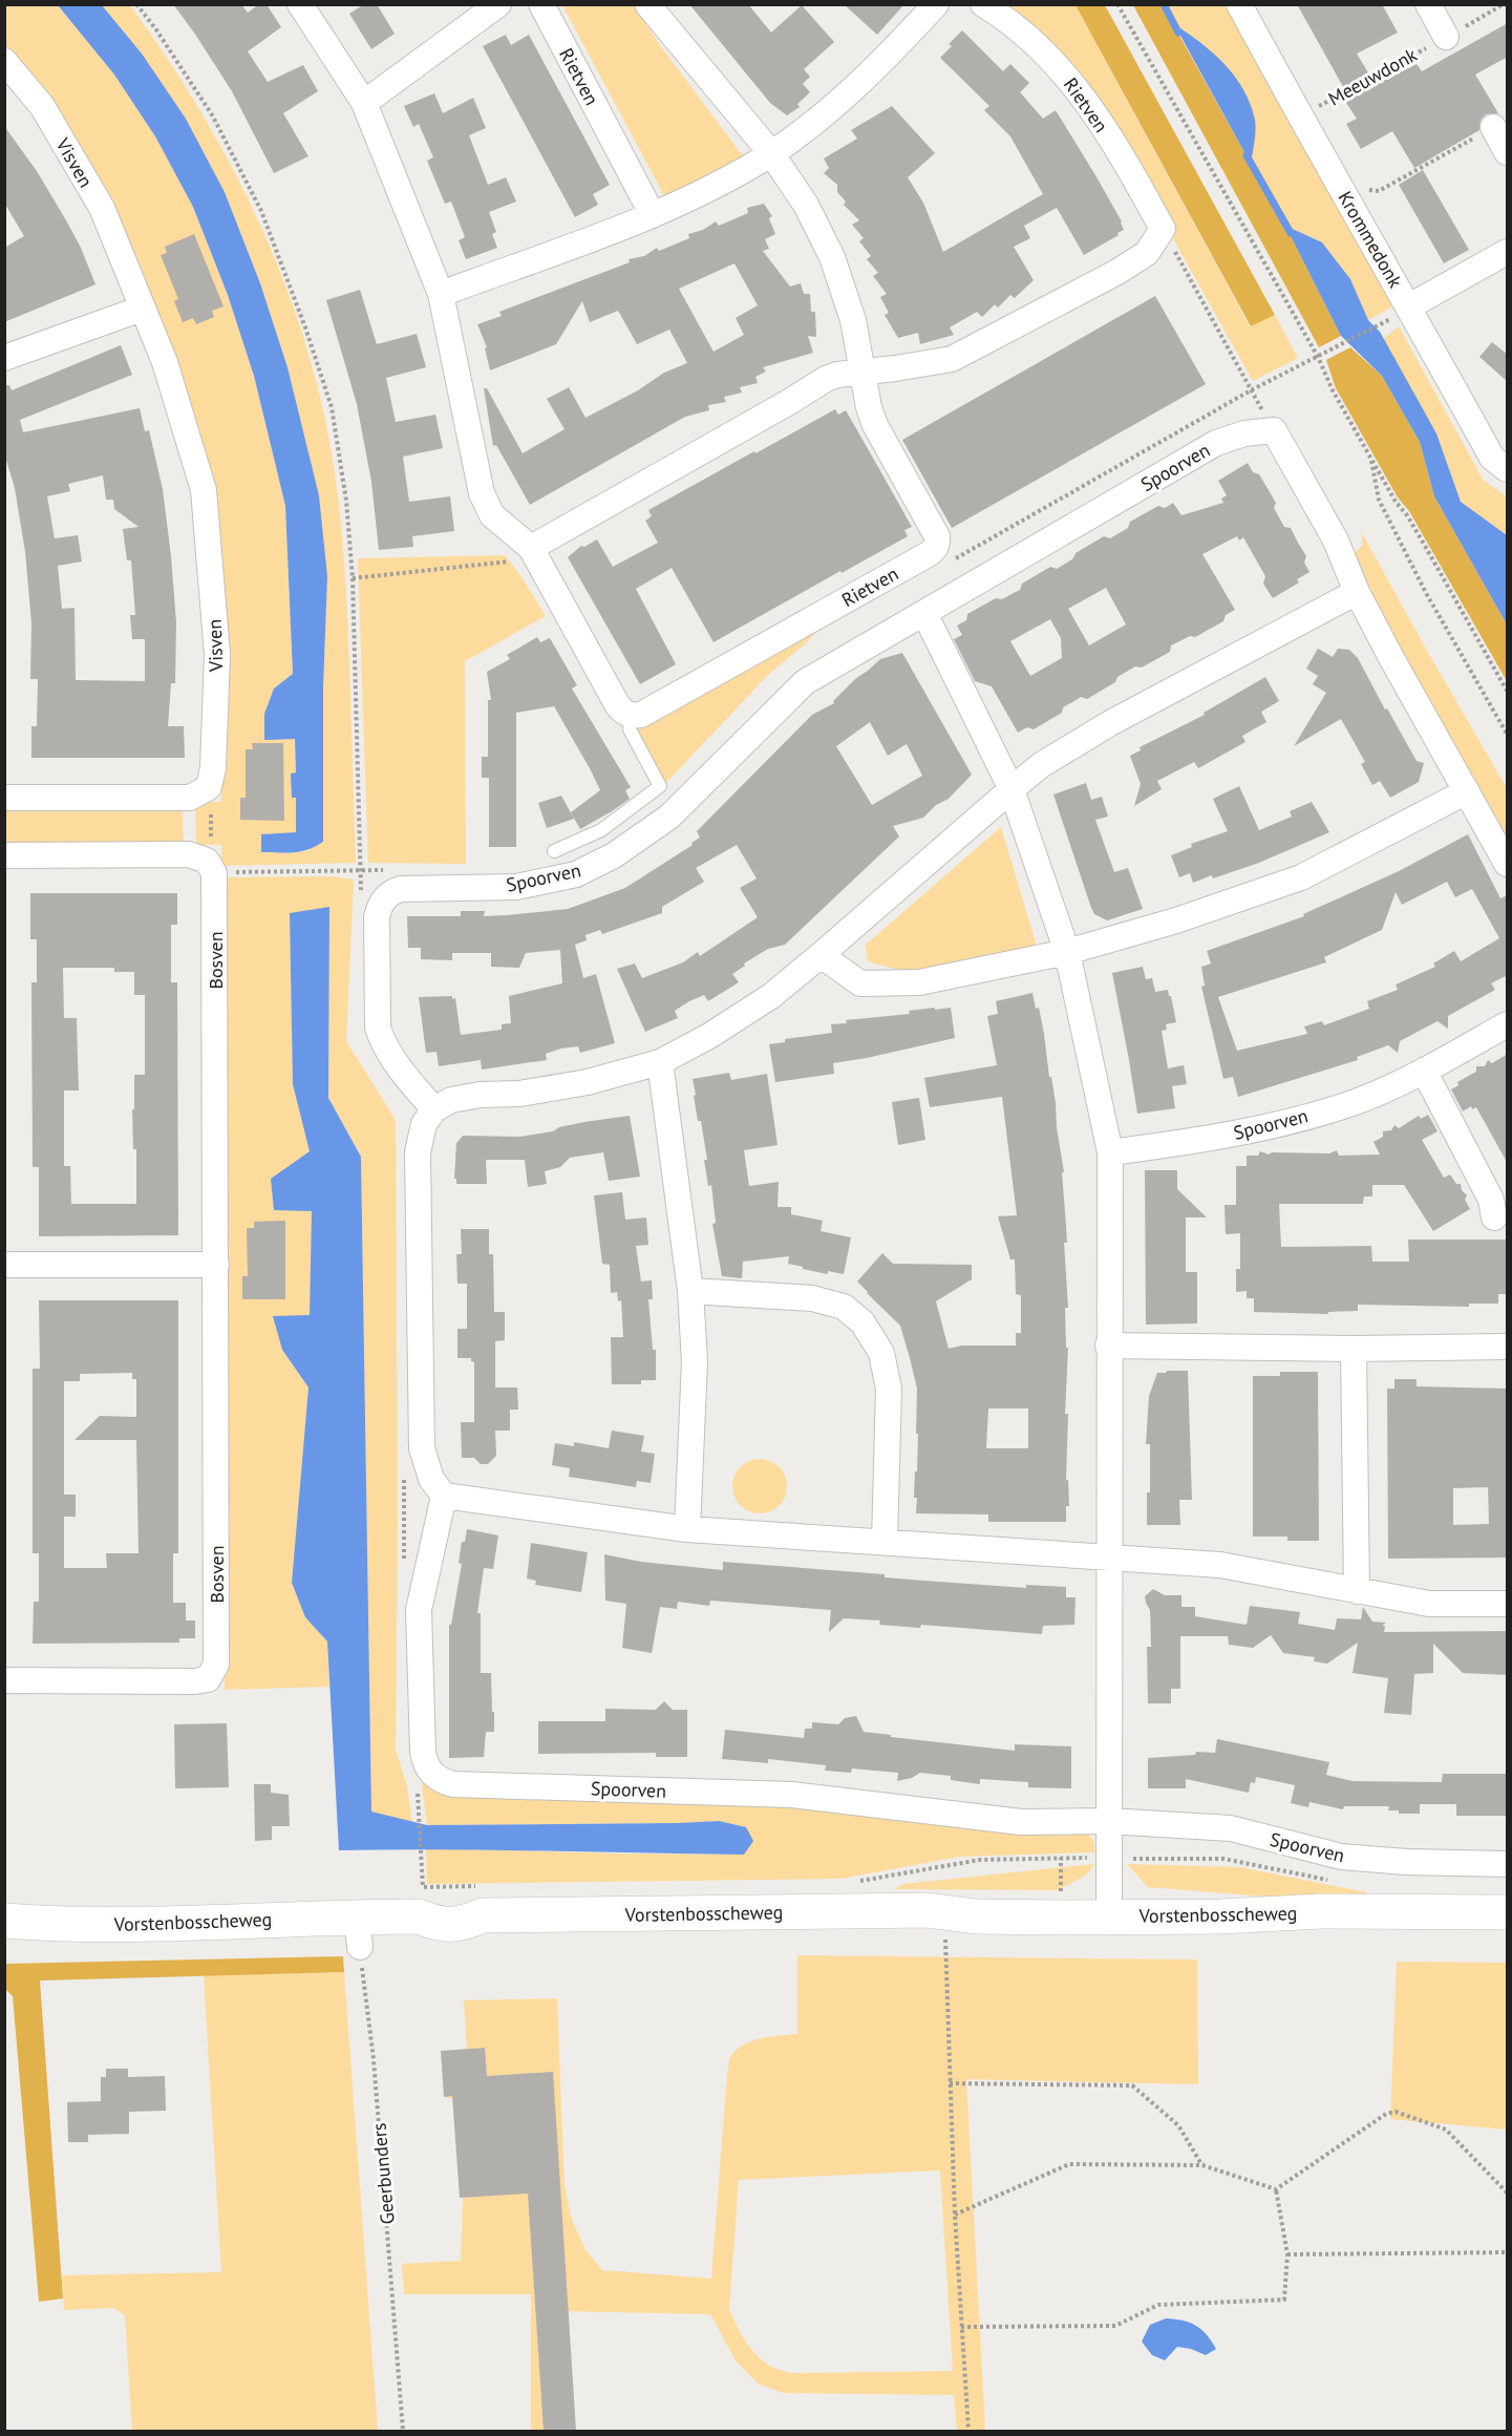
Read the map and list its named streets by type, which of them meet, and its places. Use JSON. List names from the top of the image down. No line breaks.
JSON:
{"streets":{"street":["Rietven","Visven","Krommedonk","Spoorven","Bosven","Vorstenbosscheweg"],"path":["Meeuwdonk","Geerbunders"]},"crossings":[["Meeuwdonk","Krommedonk"],["Vorstenbosscheweg","Geerbunders"]]}
